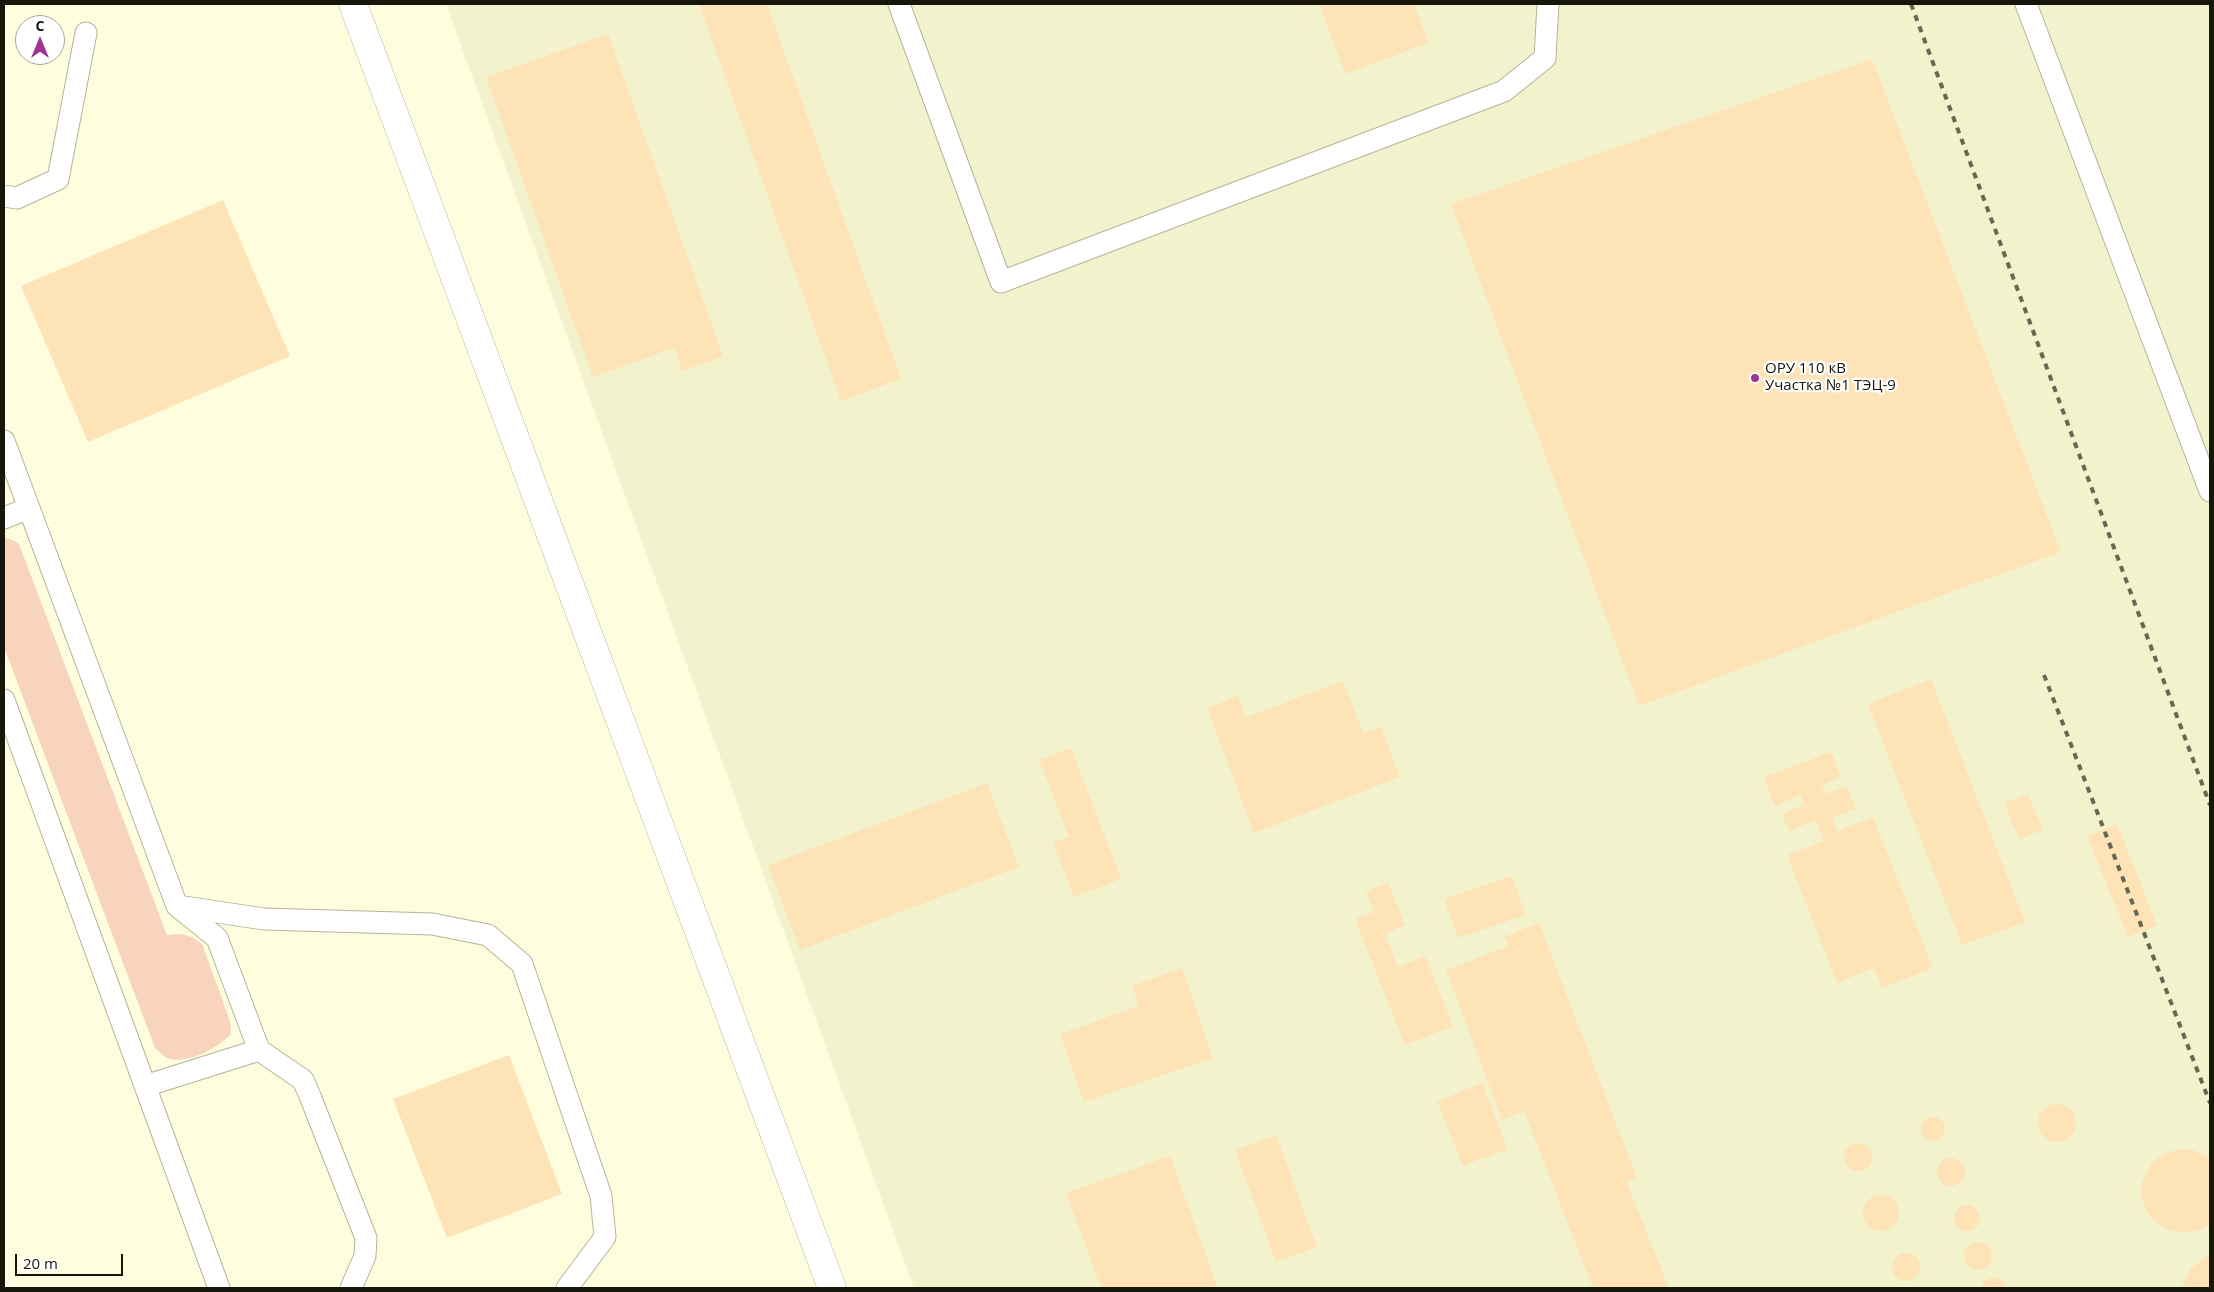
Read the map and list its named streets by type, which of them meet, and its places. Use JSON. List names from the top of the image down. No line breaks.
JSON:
{"places":["ОРУ 110 кВ Участка №1 ТЭЦ-9"],"scale_bar":"20 m","north":"top"}
